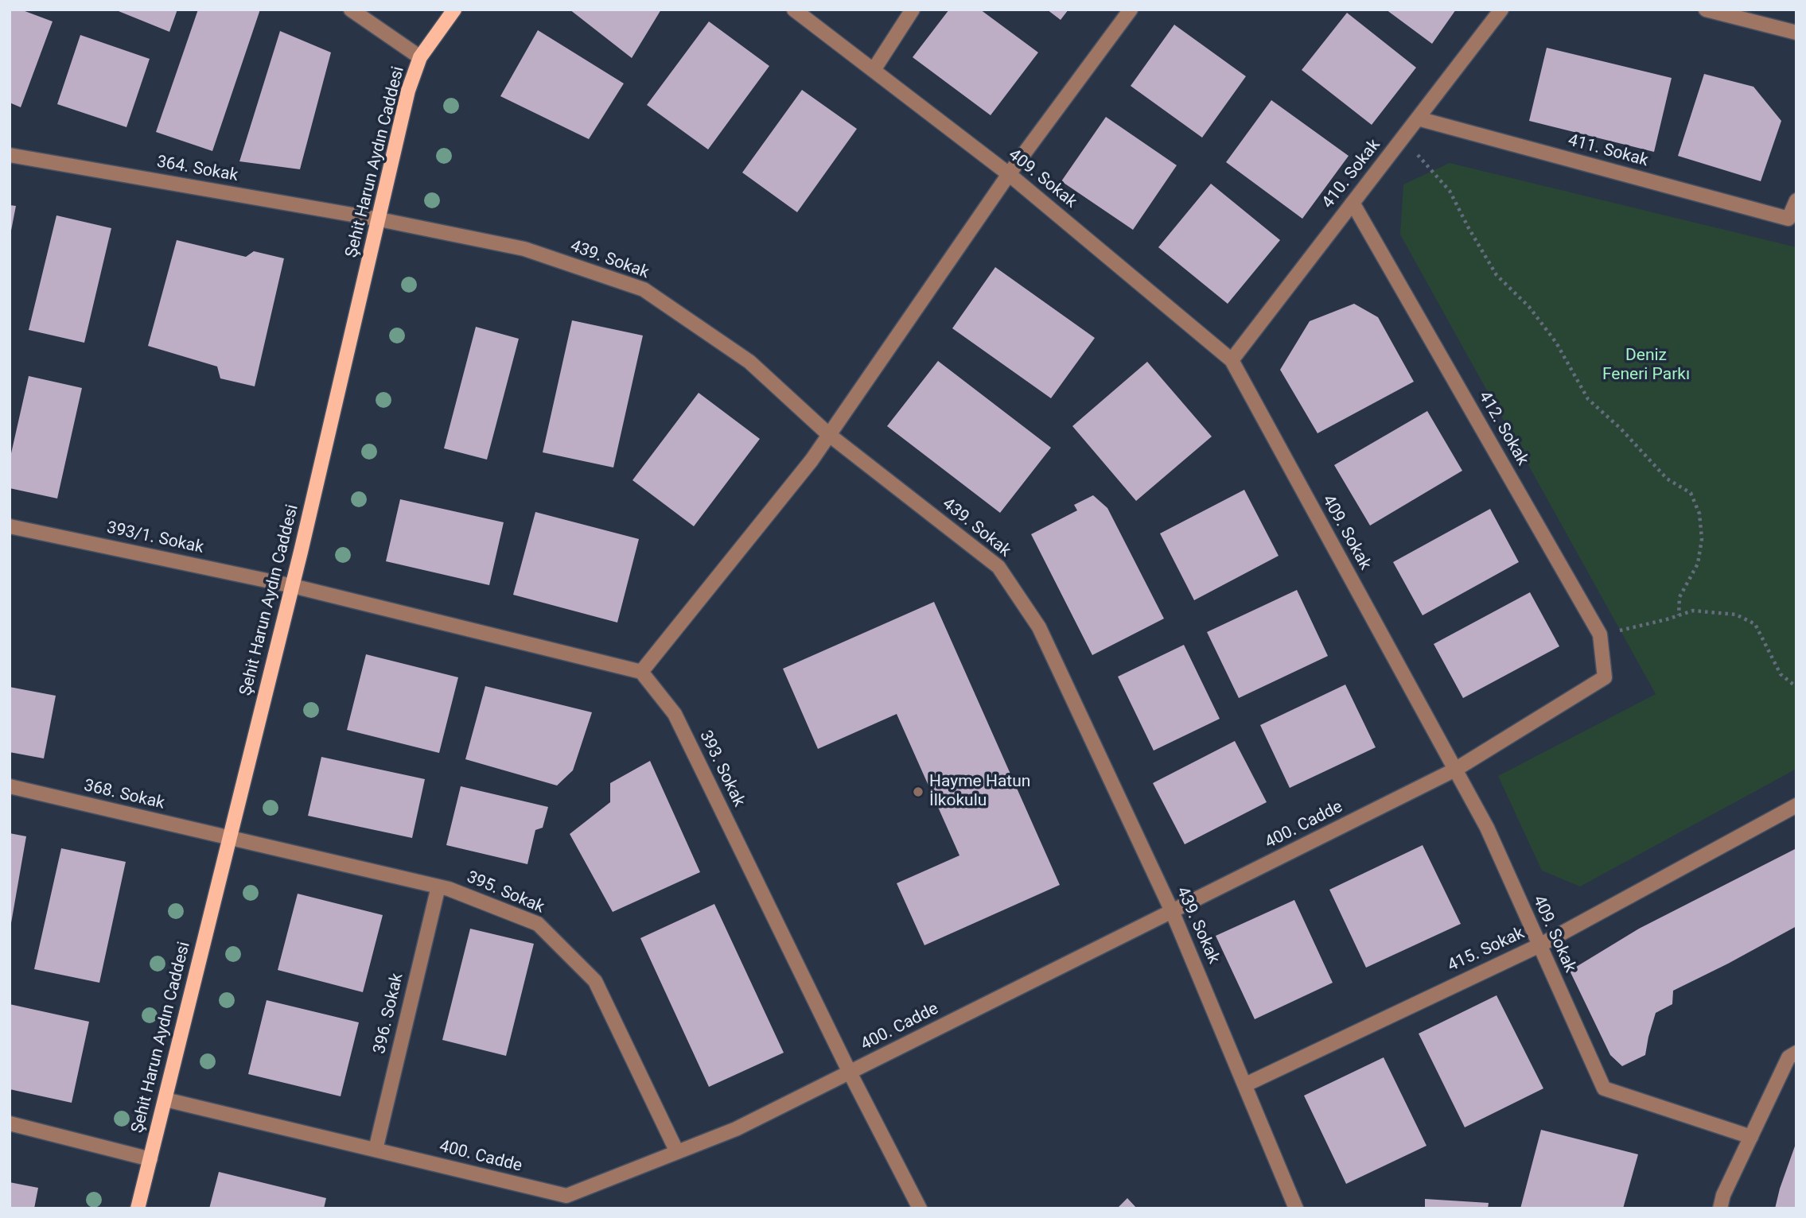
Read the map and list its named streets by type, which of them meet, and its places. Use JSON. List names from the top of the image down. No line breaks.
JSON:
{"streets":{"main road":["Şehit Harun Aydın Caddesi"],"street":["411. Sokak","364. Sokak","410. Sokak","409. Sokak","439. Sokak","412. Sokak","393/1. Sokak","393. Sokak","368. Sokak","400. Cadde","395. Sokak","415. Sokak","396. Sokak"]},"crossings":[["411. Sokak","410. Sokak"],["Şehit Harun Aydın Caddesi","364. Sokak"],["Şehit Harun Aydın Caddesi","439. Sokak"],["Şehit Harun Aydın Caddesi","393/1. Sokak"],["Şehit Harun Aydın Caddesi","368. Sokak"],["Şehit Harun Aydın Caddesi","400. Cadde"],["Şehit Harun Aydın Caddesi","395. Sokak"],["364. Sokak","439. Sokak"],["410. Sokak","409. Sokak"],["410. Sokak","412. Sokak"],["409. Sokak","400. Cadde"],["409. Sokak","415. Sokak"],["439. Sokak","400. Cadde"],["439. Sokak","415. Sokak"],["412. Sokak","400. Cadde"],["393. Sokak","400. Cadde"],["368. Sokak","395. Sokak"],["400. Cadde","395. Sokak"],["400. Cadde","396. Sokak"],["395. Sokak","396. Sokak"]],"parks":["Deniz Feneri Parkı"],"places":["Hayme Hatun İlkokulu"]}
